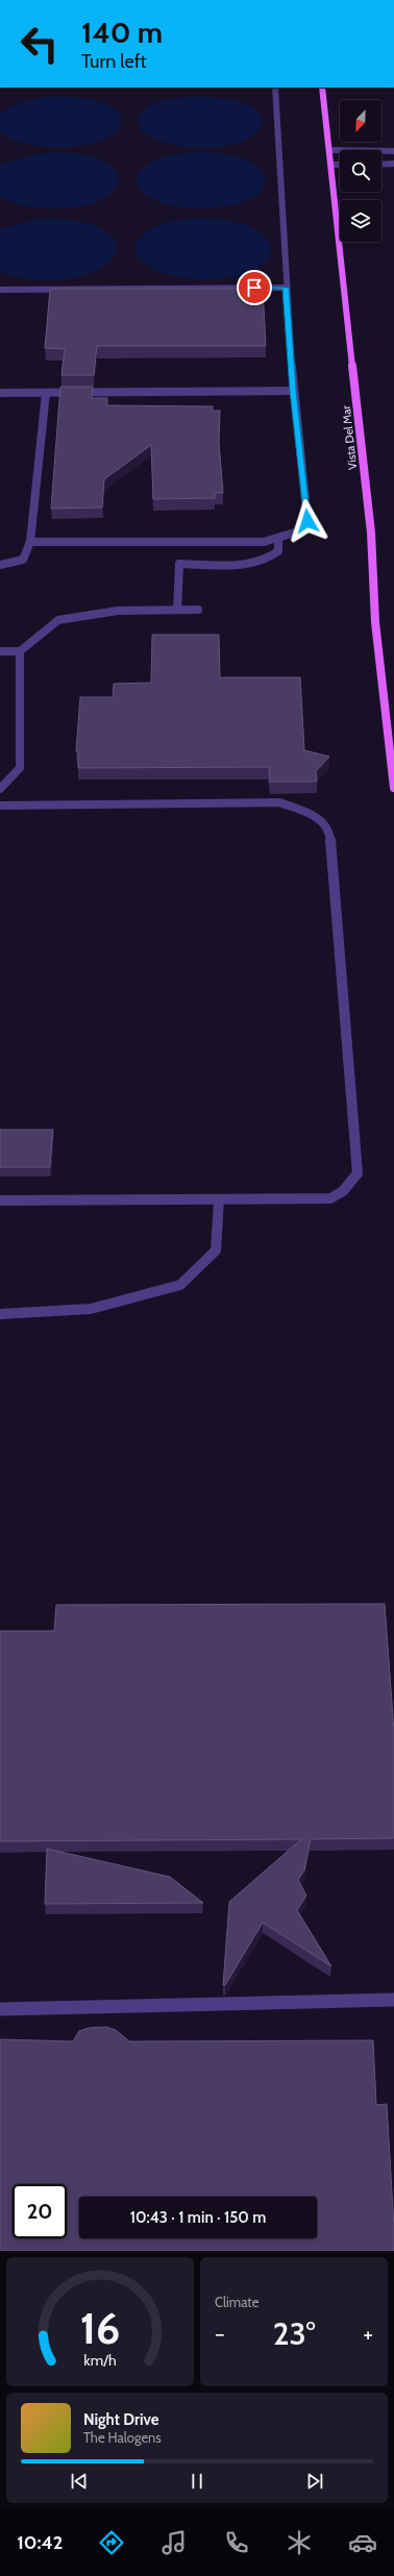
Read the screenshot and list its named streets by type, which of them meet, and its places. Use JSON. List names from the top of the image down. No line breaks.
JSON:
{"streets":{"main road":["Vista Del Mar"]},"north":"bottom left","page":{"turn":["140 m","Turn left"],"limit":"20","trip":"10:43 · 1 min · 150 m","tile":"Climate","heat":["−","23°","+"],"song":["Night Drive","The Halogens"],"tabs":"10:42","gauge":["16","km/h"]}}
